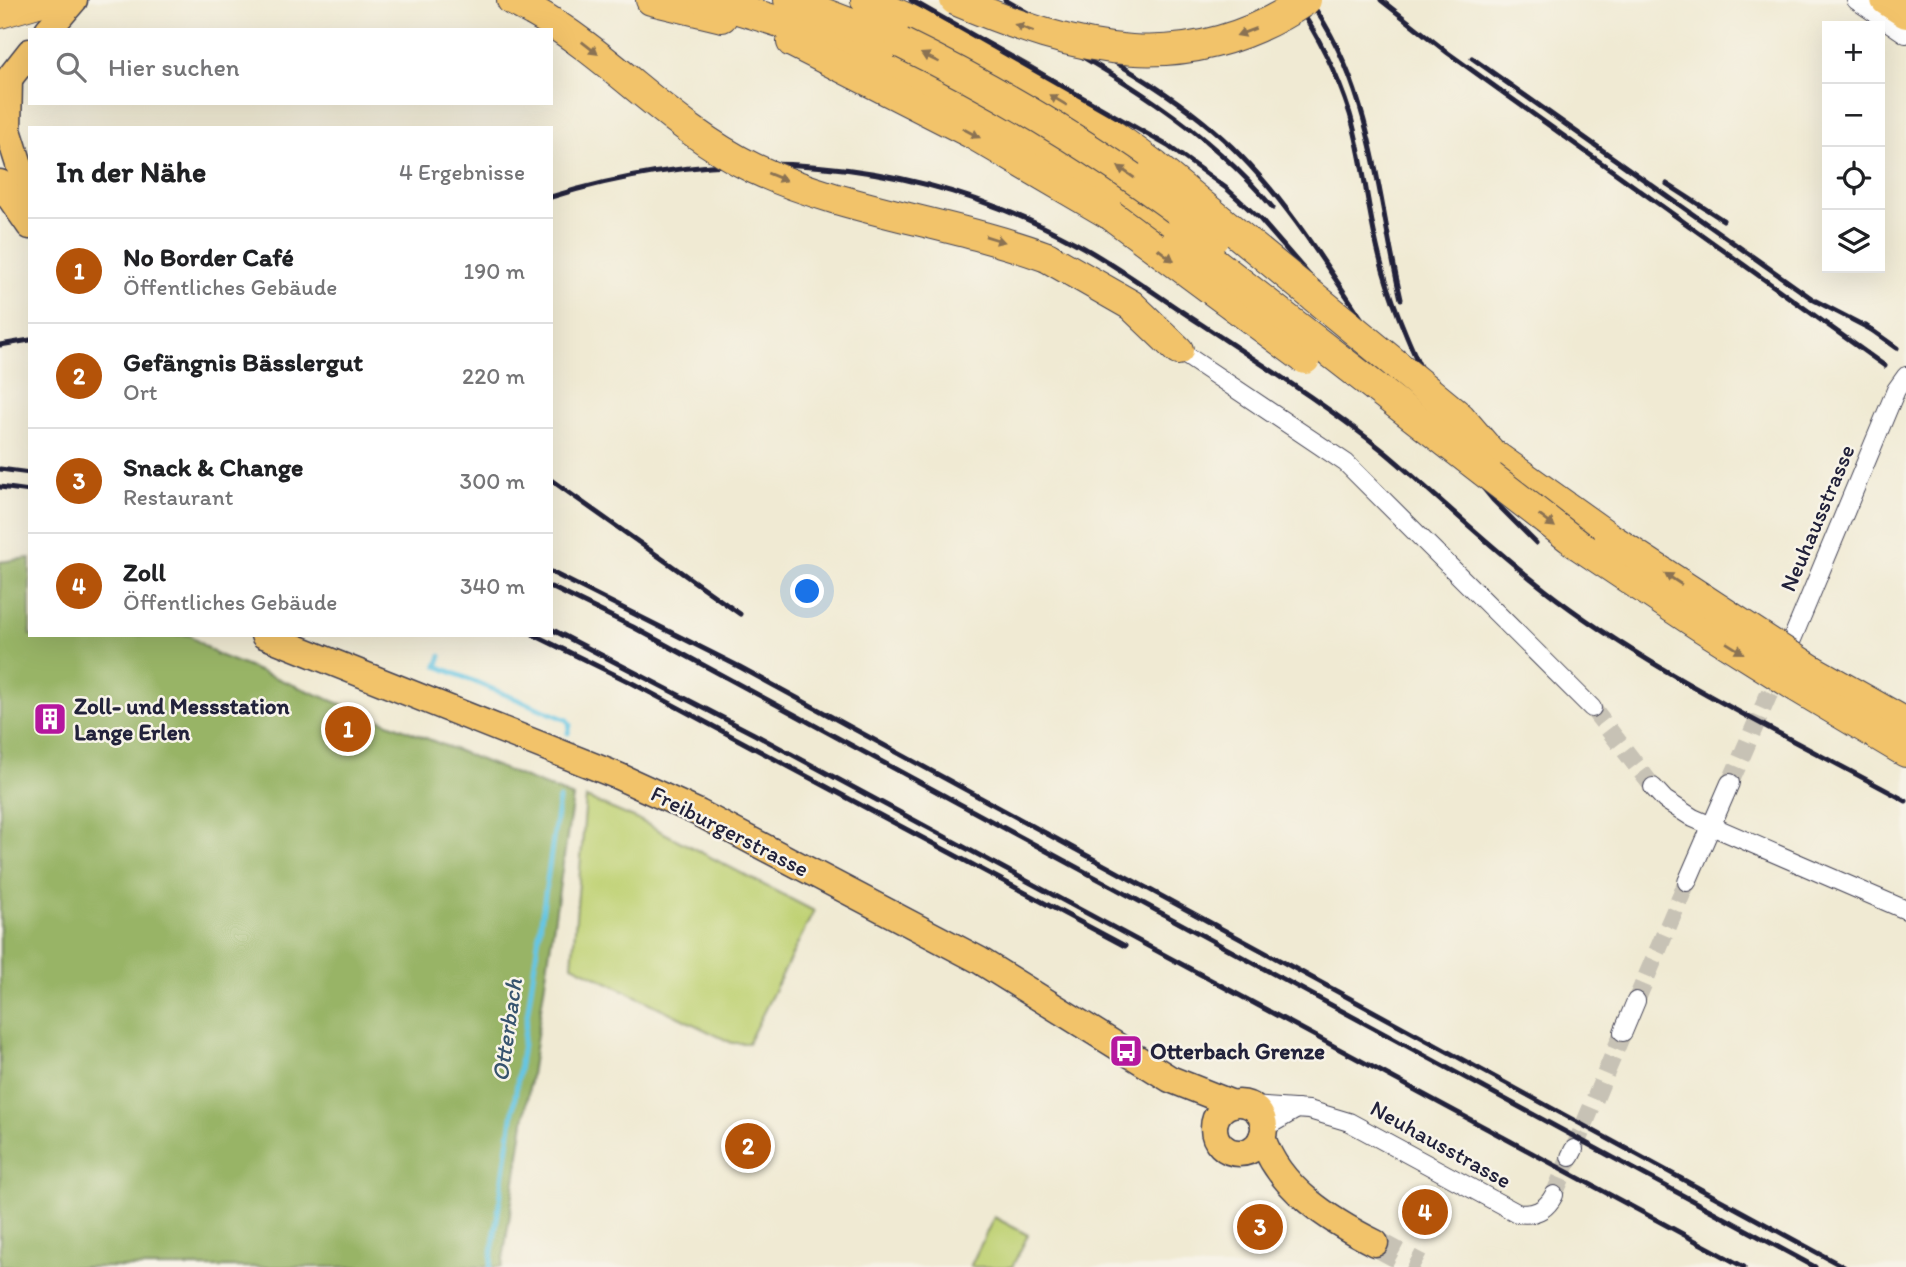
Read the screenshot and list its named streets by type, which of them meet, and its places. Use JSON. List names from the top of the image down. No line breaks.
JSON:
{"streets":{"main road":["Freiburgerstrasse"],"street":["Neuhausstrasse"]},"crossings":[["Neuhausstrasse","Freiburgerstrasse"]],"water":["Otterbach"],"places":{"building":["Zoll- und Messstation Lange Erlen"],"bus stop":["Otterbach Grenze"]},"page":{"map_buttons":["+","−"],"search":"Hier suchen","heading":["In der Nähe","4 Ergebnisse"],"list":[{"mark":"1","name":"No Border Café","note":"Öffentliches Gebäude","value":"190 m"},{"mark":"2","name":"Gefängnis Bässlergut","note":"Ort","value":"220 m"},{"mark":"3","name":"Snack & Change","note":"Restaurant","value":"300 m"},{"mark":"4","name":"Zoll","note":"Öffentliches Gebäude","value":"340 m"}],"pins":["1","2","4","3"]}}
